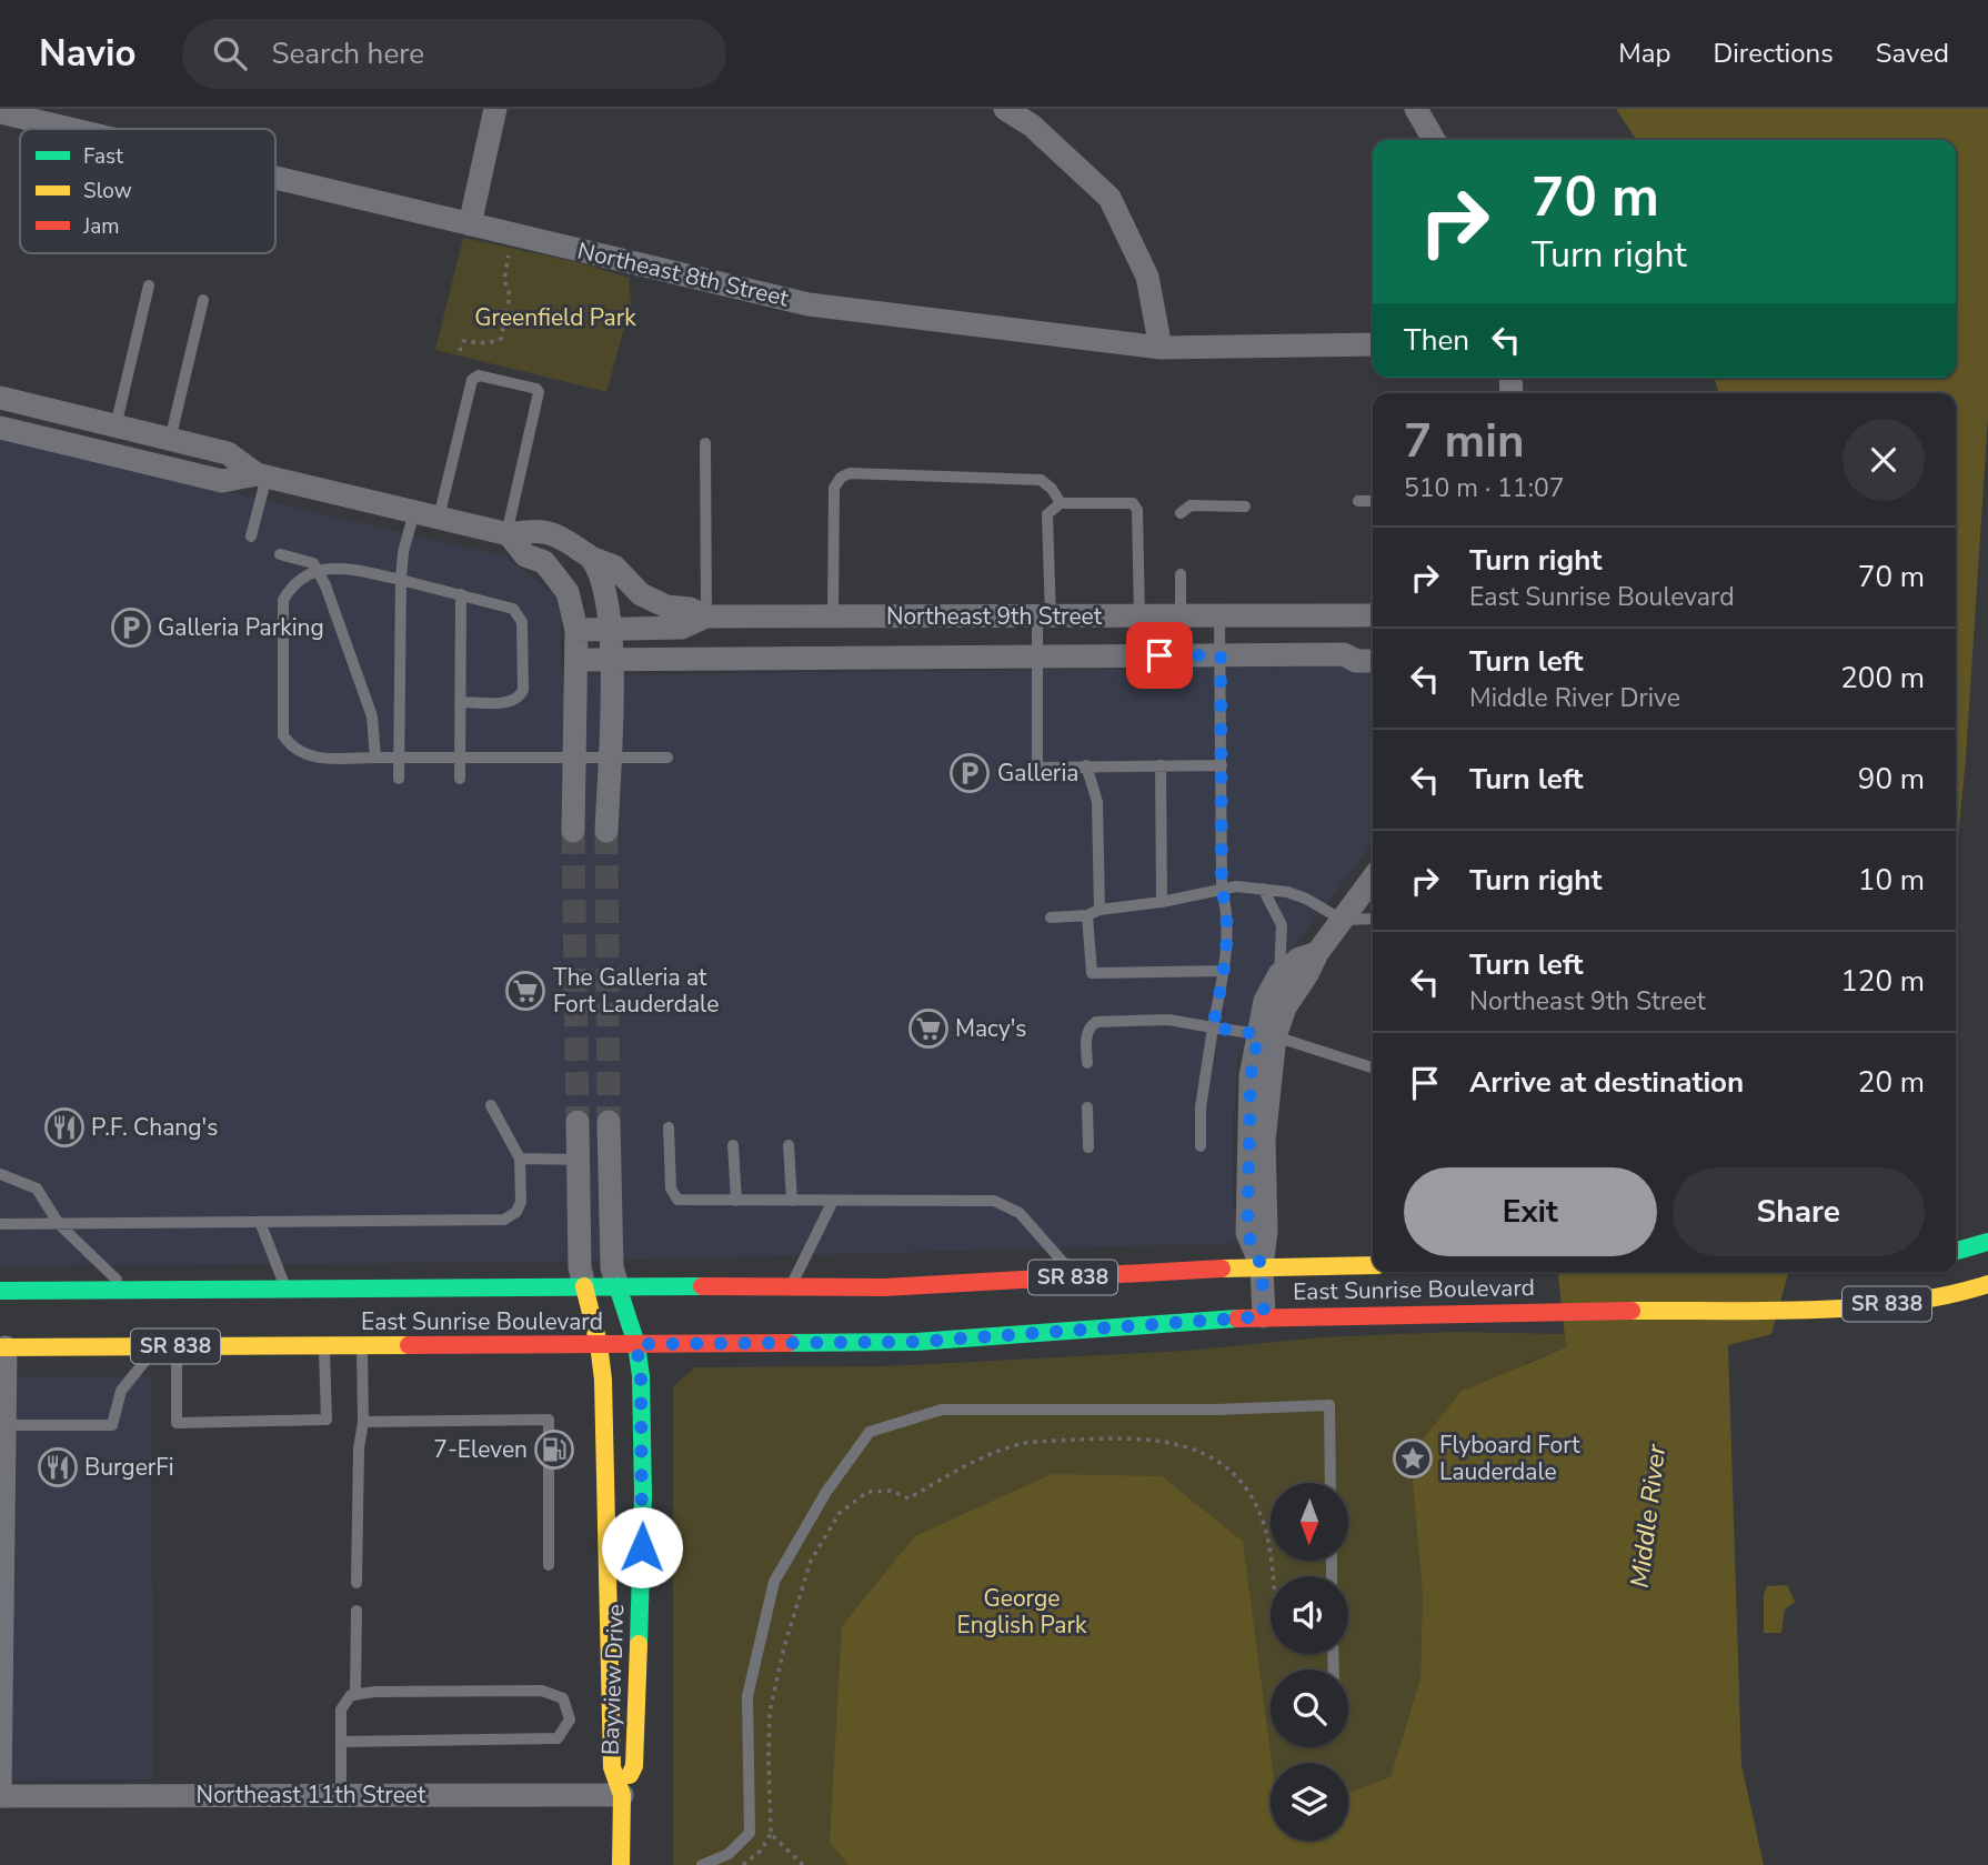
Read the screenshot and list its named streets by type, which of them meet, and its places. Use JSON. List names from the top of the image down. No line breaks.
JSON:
{"streets":{"main road":["SR 838","East Sunrise Boulevard","Bayview Drive"],"street":["Northeast 8th Street","Northeast 9th Street","Northeast 11th Street"]},"crossings":[["East Sunrise Boulevard","Bayview Drive"],["Bayview Drive","Northeast 11th Street"]],"water":["Middle River"],"parks":["Greenfield Park","George English Park"],"places":{"parking":["Galleria Parking","Galleria"],"supermarket":["The Galleria at Fort Lauderdale","Macy's"],"restaurant":["P.F. Chang's","BurgerFi"],"fuel station":["7-Eleven"],"place":["Flyboard Fort Lauderdale"]},"legend":["Fast","Slow","Jam"],"north":"bottom","page":{"header":"Navio","search":"Search here","nav":["Map","Directions","Saved"],"turn":["70 m","Turn right"],"then":"Then","heading":["7 min","510 m · 11:07"],"list":[{"name":"Turn right","note":"East Sunrise Boulevard","value":"70 m"},{"name":"Turn left","note":"Middle River Drive","value":"200 m"},{"name":"Turn left","value":"90 m"},{"name":"Turn right","value":"10 m"},{"name":"Turn left","note":"Northeast 9th Street","value":"120 m"},{"name":"Arrive at destination","value":"20 m"}],"buttons":["Exit","Share"]}}
